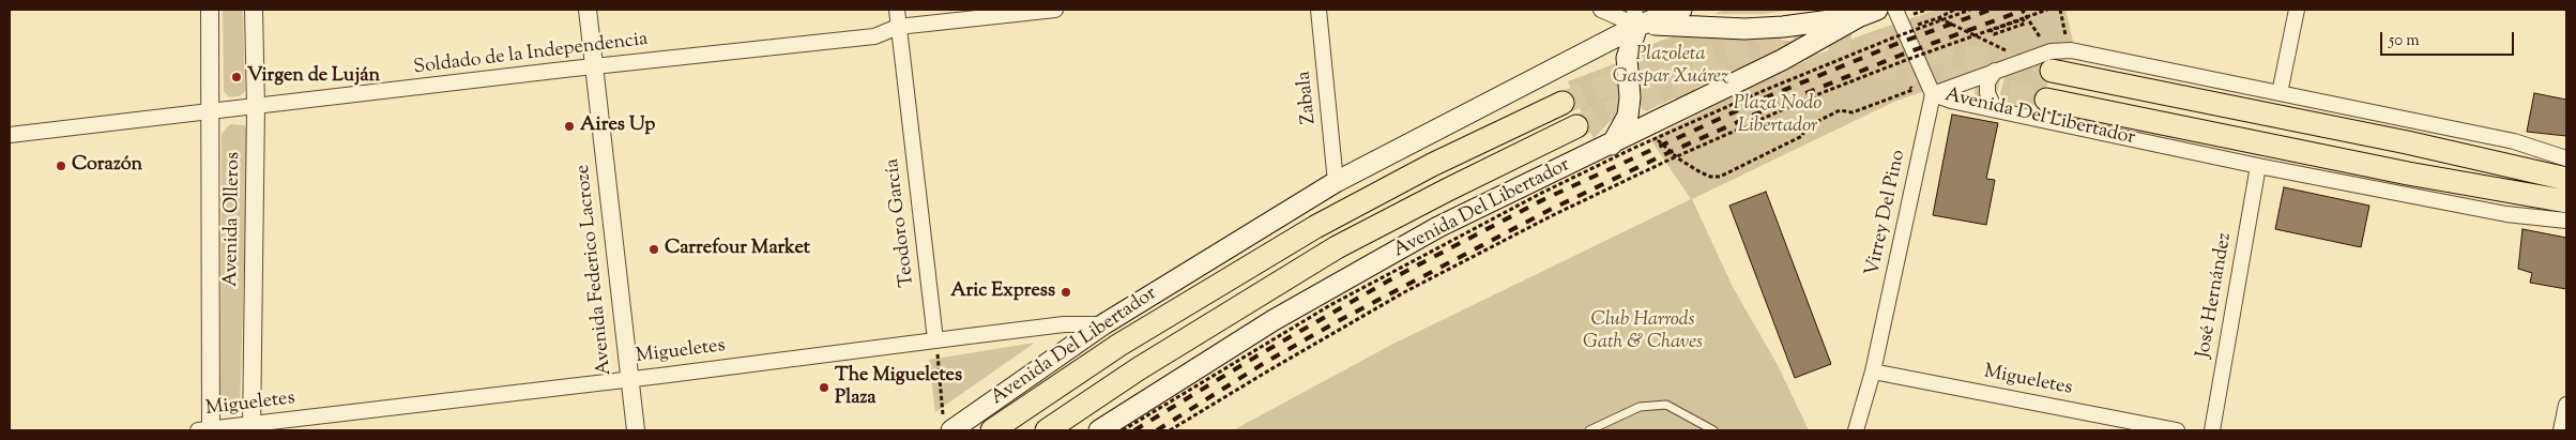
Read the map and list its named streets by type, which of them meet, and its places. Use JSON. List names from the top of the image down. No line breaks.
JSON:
{"streets":{"main road":["Avenida Del Libertador"],"street":["Soldado de la Independencia","Zabala","Virrey Del Pino","Avenida Olleros","Teodoro García","Avenida Federico Lacroze","José Hernández","Migueletes"]},"crossings":[["Soldado de la Independencia","Avenida Olleros"],["Soldado de la Independencia","Teodoro García"],["Soldado de la Independencia","Avenida Federico Lacroze"],["Zabala","Avenida Del Libertador"],["Avenida Del Libertador","Virrey Del Pino"],["Avenida Del Libertador","José Hernández"],["Avenida Del Libertador","Migueletes"],["Virrey Del Pino","Migueletes"],["Avenida Olleros","Migueletes"],["Teodoro García","Migueletes"],["Avenida Federico Lacroze","Migueletes"]],"parks":["Plazoleta Gaspar Xuárez","Plaza Nodo Libertador","Club Harrods Gath & Chaves"],"places":["Virgen de Luján","Aires Up","Corazón","Carrefour Market","Aric Express","The Migueletes Plaza"],"scale_bar":"50 m"}
